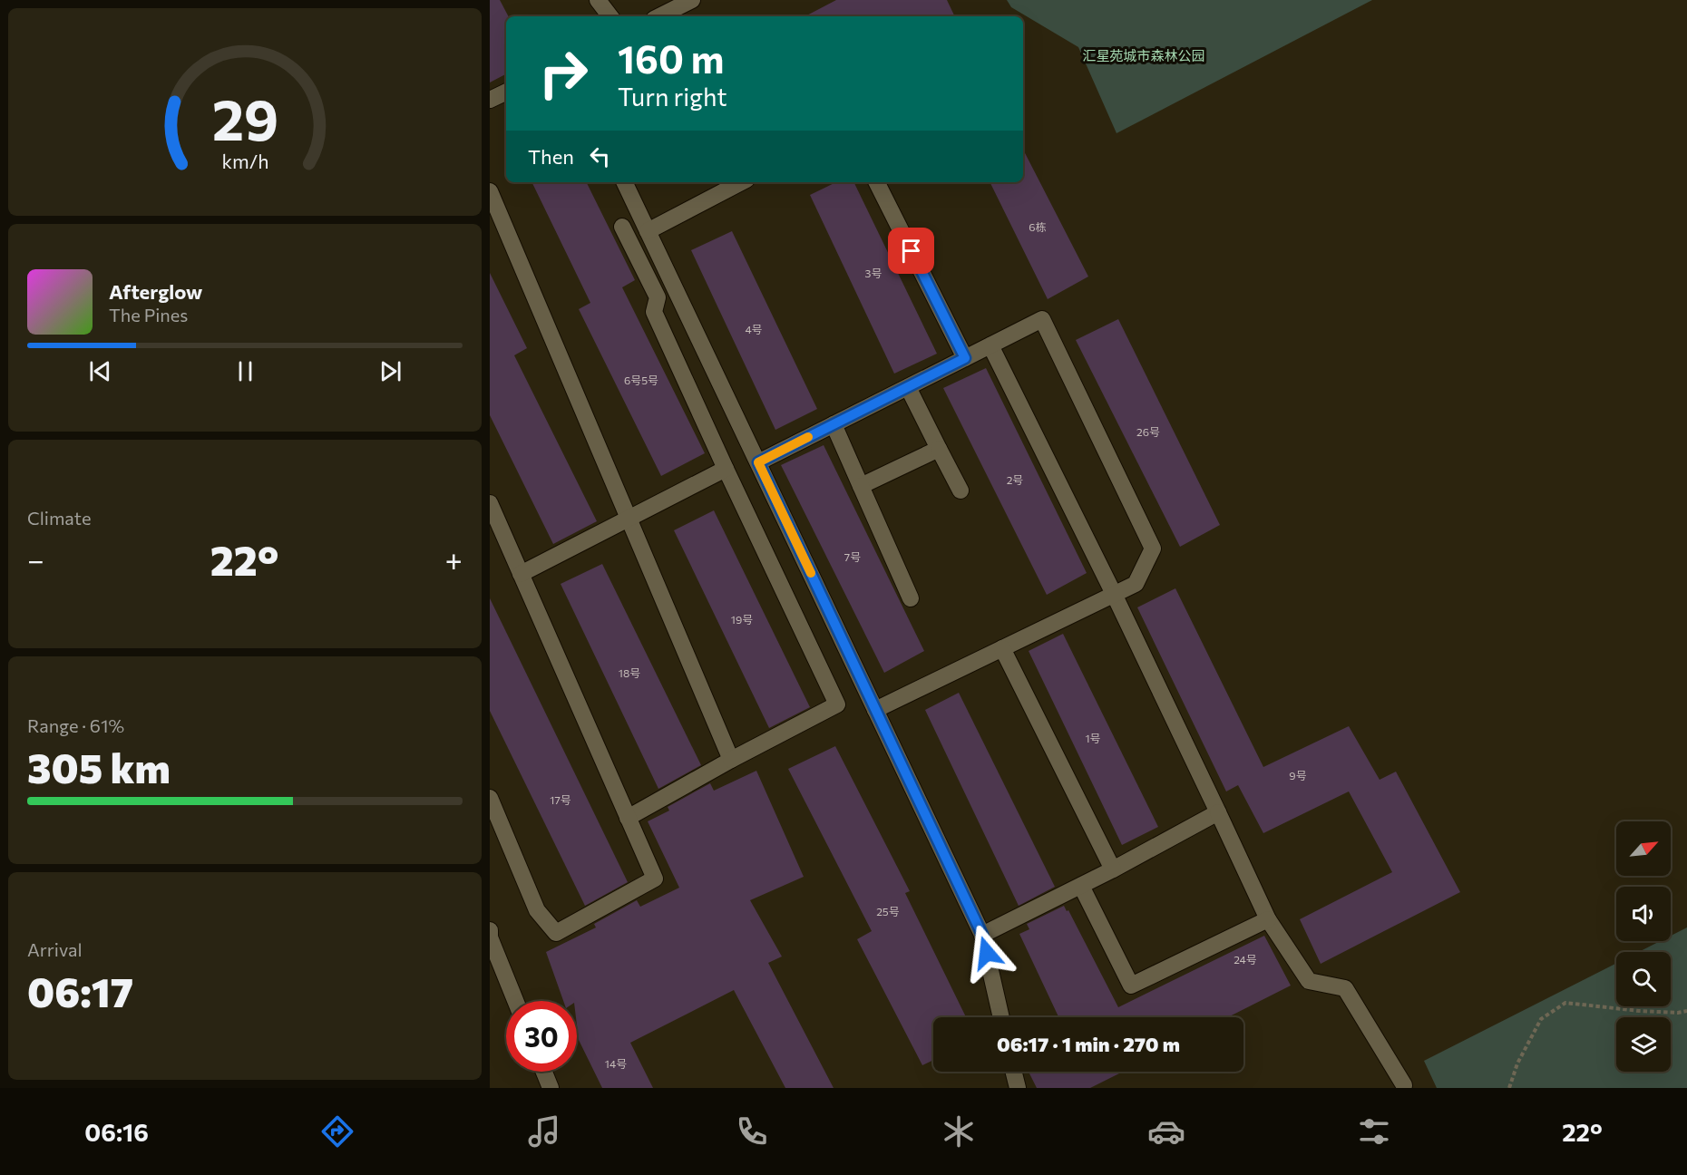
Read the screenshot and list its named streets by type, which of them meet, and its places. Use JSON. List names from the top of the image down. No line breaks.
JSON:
{"parks":["汇星苑城市森林公园"],"house_numbers":["6栋","3号","4号","6号5号","26号","2号","7号","19号","18号","1号","9号","17号","25号","24号","14号"],"north":"top right","page":{"turn":["160 m","Turn right"],"then":"Then","song":["Afterglow","The Pines"],"tile":["Climate",["Range · 61%","305 km"],["Arrival","06:17"]],"heat":["−","22°","+"],"limit":"30","trip":"06:17 · 1 min · 270 m","tabs":["06:16","22°"],"gauge":["29","km/h"]}}
